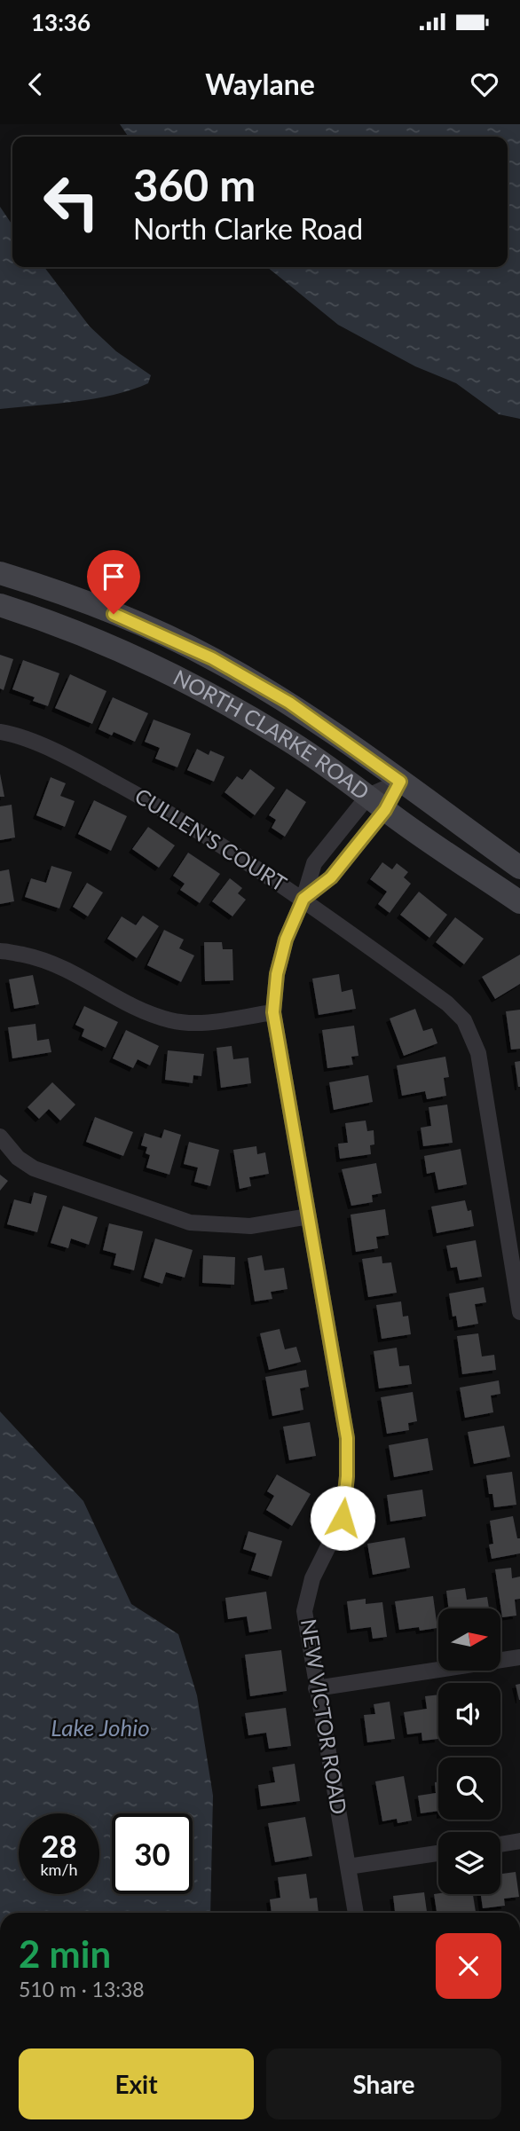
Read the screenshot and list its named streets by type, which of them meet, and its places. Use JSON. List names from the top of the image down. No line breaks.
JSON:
{"streets":{"street":["NORTH CLARKE ROAD","CULLEN'S COURT","NEW VICTOR ROAD"]},"crossings":[["NORTH CLARKE ROAD","NEW VICTOR ROAD"],["CULLEN'S COURT","NEW VICTOR ROAD"]],"water":["Lake Johio"],"north":"right","page":{"status":"13:36","header":"Waylane","turn":["360 m","North Clarke Road"],"speed":"28 km/h","limit":"30","heading":["2 min","510 m · 13:38"],"buttons":["Exit","Share"]}}
